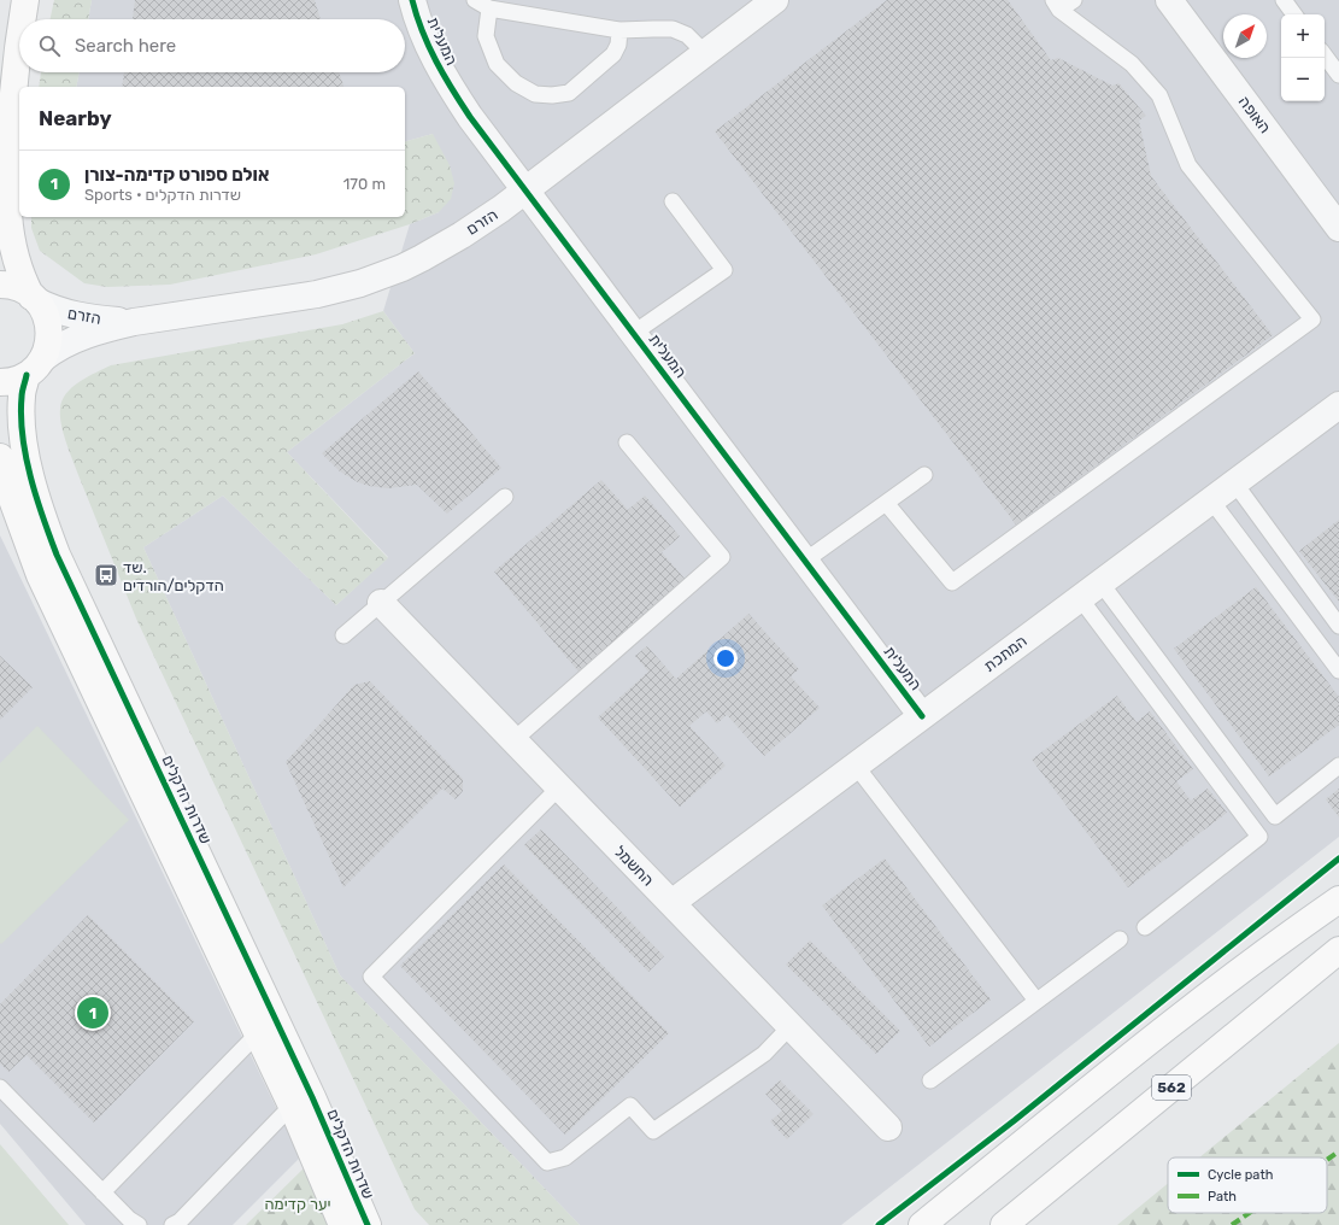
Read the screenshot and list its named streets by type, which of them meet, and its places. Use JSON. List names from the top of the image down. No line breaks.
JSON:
{"streets":{"street":["המעלית","האופה","הזרם","המתכת","שדרות הדקלים","החשמל","562"]},"crossings":[["המעלית","הזרם"],["המעלית","המתכת"],["הזרם","שדרות הדקלים"],["המתכת","החשמל"]],"parks":["יער קדימה"],"places":{"bus stop":["שד. הדקלים/הורדים"]},"legend":["Cycle path","Path"],"north":"top right","page":{"map_buttons":["+","−"],"search":"Search here","heading":"Nearby","list":[{"mark":"1","name":"אולם ספורט קדימה-צורן","note":"Sports · שדרות הדקלים","value":"170 m"}],"pins":"1"}}
